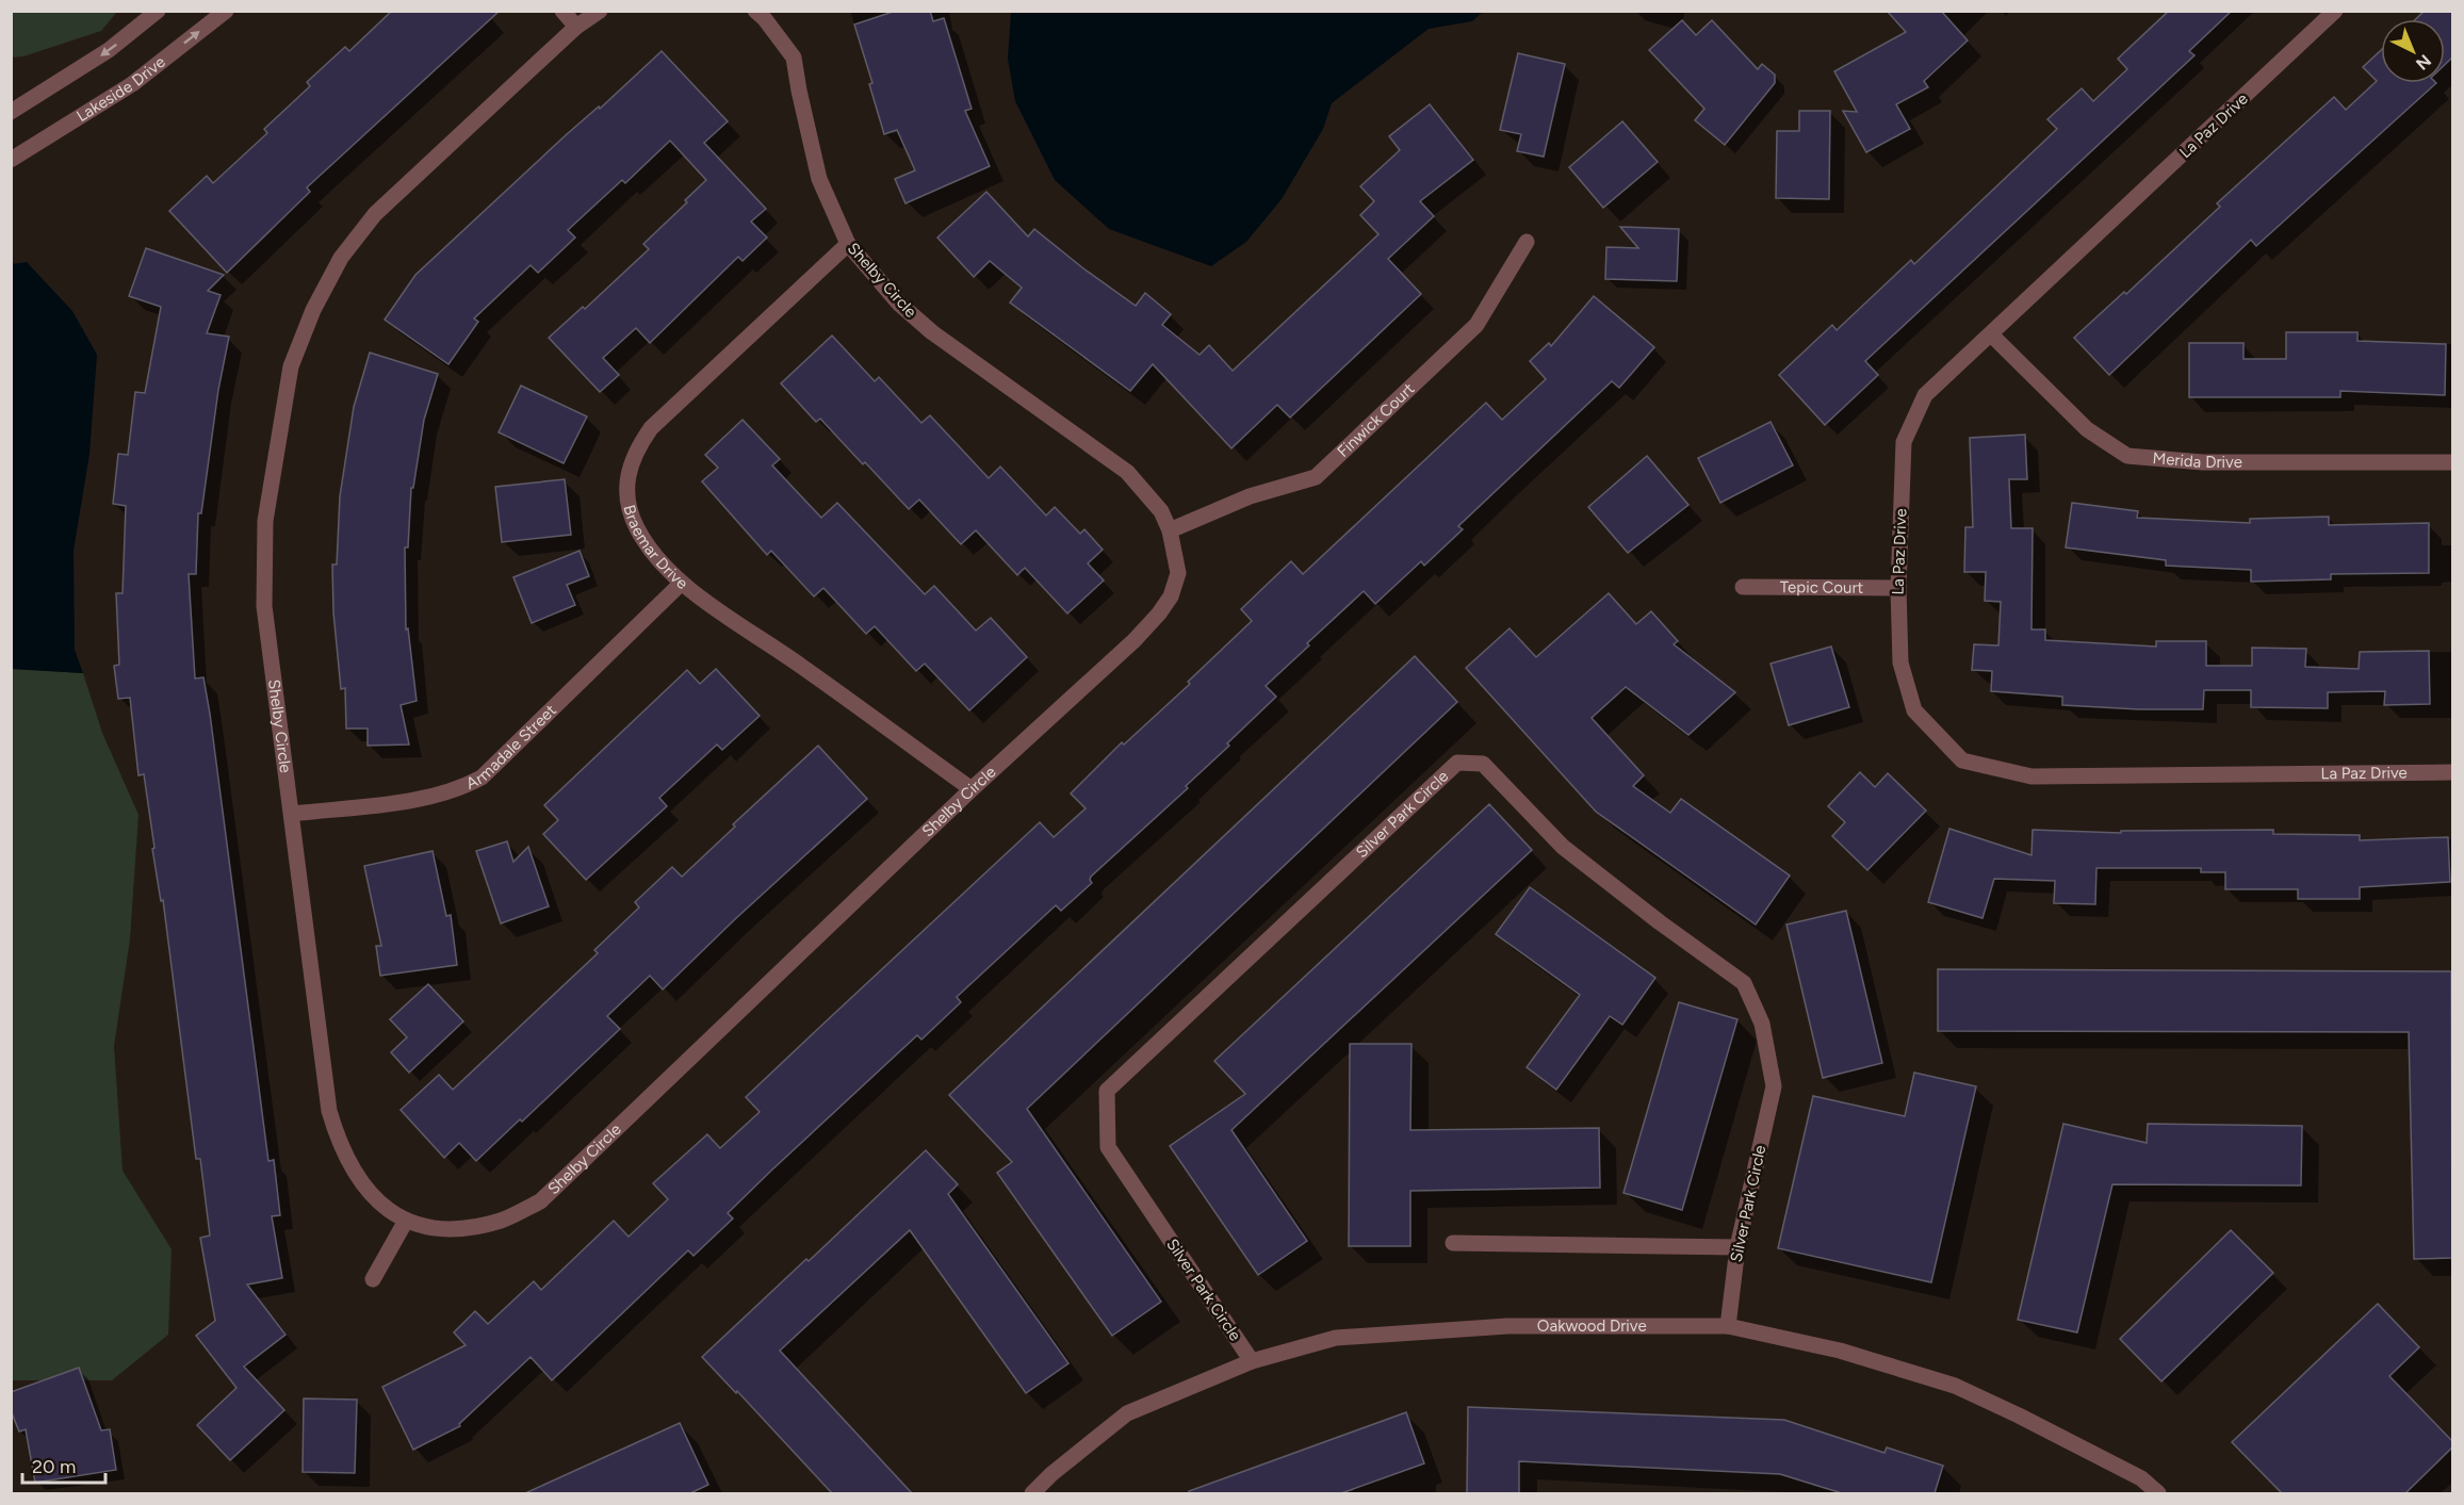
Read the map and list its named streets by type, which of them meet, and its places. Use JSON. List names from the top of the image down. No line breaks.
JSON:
{"streets":{"street":["Lakeside Drive","La Paz Drive","Shelby Circle","Finwick Court","Merida Drive","Braemar Drive","Tepic Court","Armadale Street","Silver Park Circle","Oakwood Drive"]},"crossings":[["La Paz Drive","Merida Drive"],["La Paz Drive","Tepic Court"],["Shelby Circle","Finwick Court"],["Shelby Circle","Braemar Drive"],["Shelby Circle","Armadale Street"],["Braemar Drive","Armadale Street"],["Silver Park Circle","Oakwood Drive"]],"scale_bar":"20 m","north":"bottom right"}
